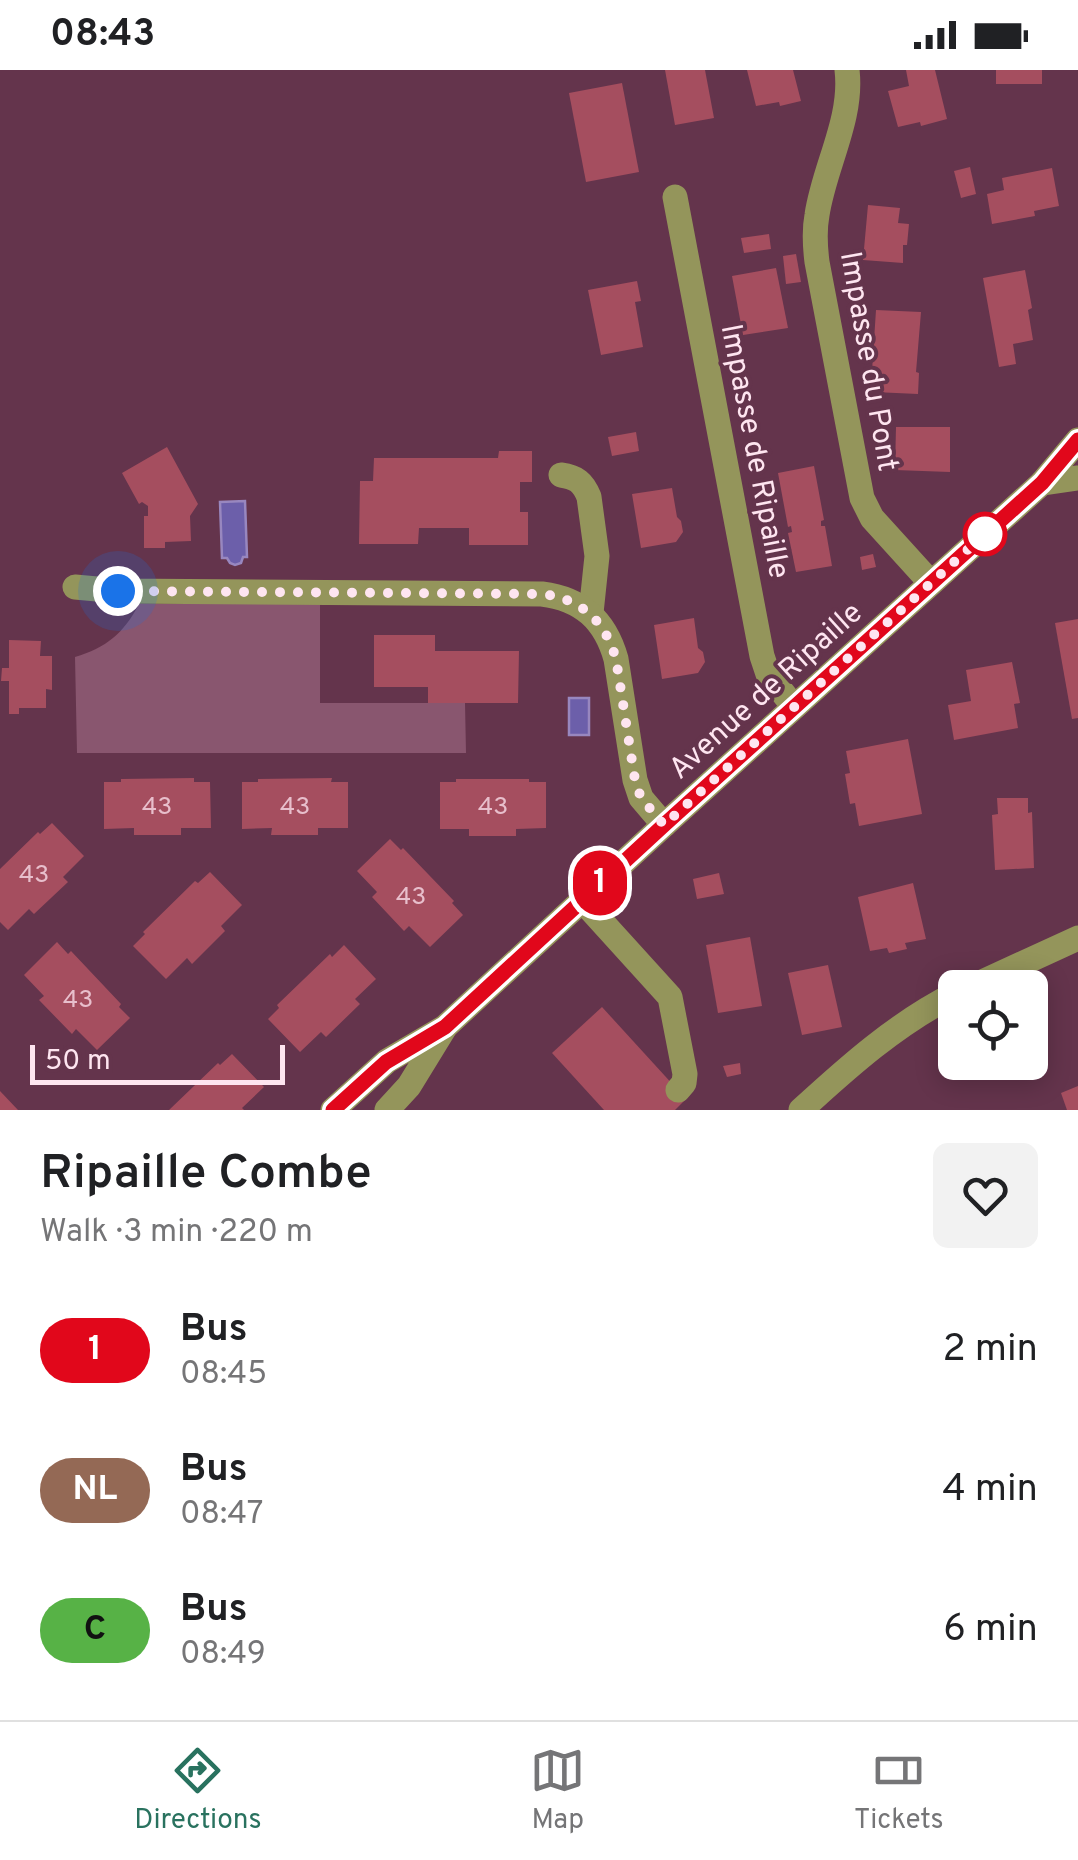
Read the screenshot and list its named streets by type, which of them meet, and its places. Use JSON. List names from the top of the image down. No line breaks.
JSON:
{"streets":{"street":["Impasse du Pont","Impasse de Ripaille","Avenue de Ripaille"]},"crossings":[["Impasse du Pont","Avenue de Ripaille"],["Impasse de Ripaille","Avenue de Ripaille"]],"lines":["bus line 1"],"house_numbers":["43","43","43","43","43","43"],"scale_bar":"50 m","page":{"status":"08:43","on_map":"1","scale":"50 m","heading":["Ripaille Combe","Walk · 3 min · 220 m"],"list":[{"mark":"1","name":"Bus","note":"08:45","value":"2 min"},{"mark":"NL","name":"Bus","note":"08:47","value":"4 min"},{"mark":"C","name":"Bus","note":"08:49","value":"6 min"}],"tabs":["Directions","Map","Tickets"]}}
